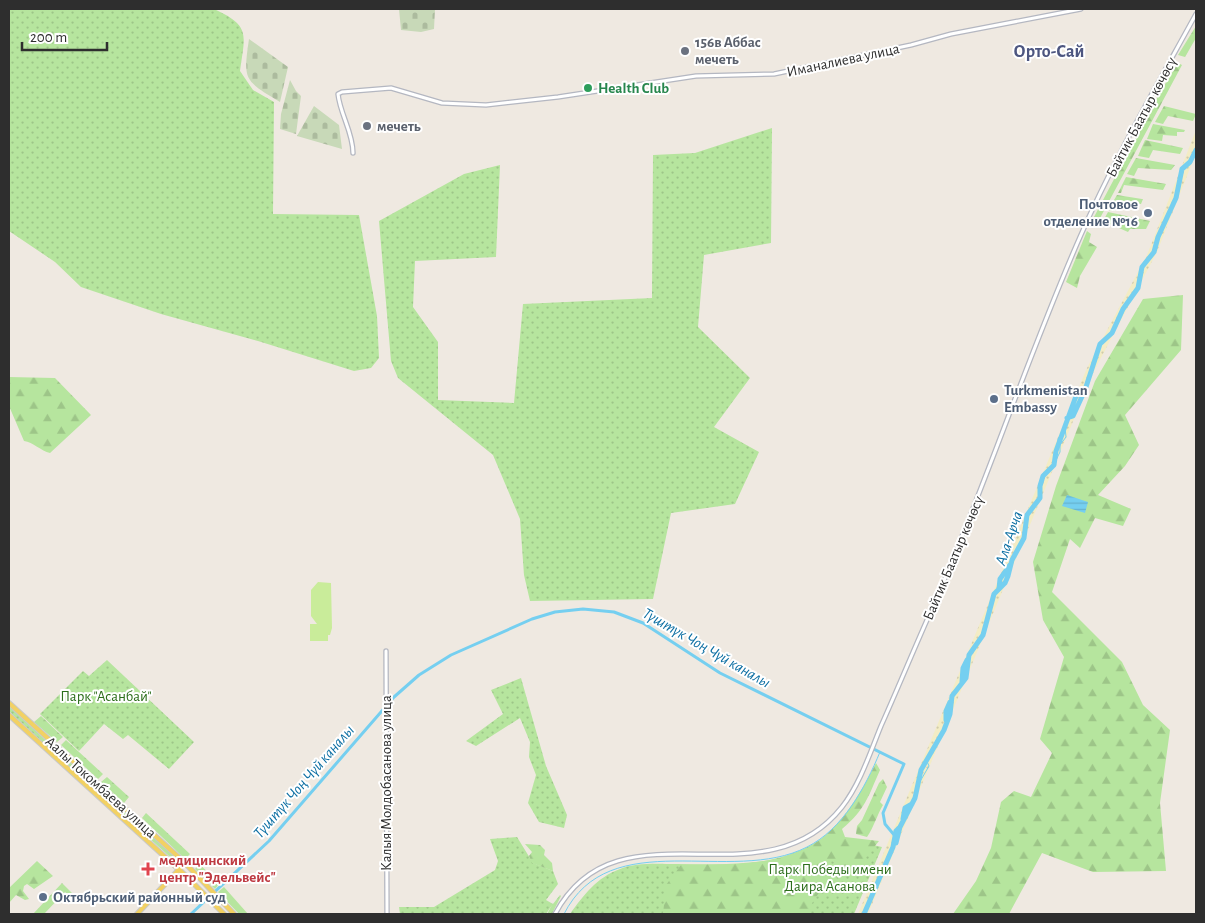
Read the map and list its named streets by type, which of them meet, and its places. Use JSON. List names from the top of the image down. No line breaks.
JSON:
{"streets":{"main road":["Иманалиева улица","Байтик Баатыр көчөсү","Калыя Молдобасанова улица","Аалы Токомбаева улица"]},"districts":["Орто-Сай"],"water":["Ала-Арча","Түштүк Чоң Чүй каналы"],"parks":["Парк \"Асанбай\"","Парк Победы имени Даира Асанова"],"places":{"other":["156в Аббас мечеть","Health Club","мечеть","Почтовое отделение №16","Turkmenistan Embassy","Октябрьский районный суд"],"health":["медицинский центр \"Эдельвейс\""]},"scale_bar":"200 m"}
